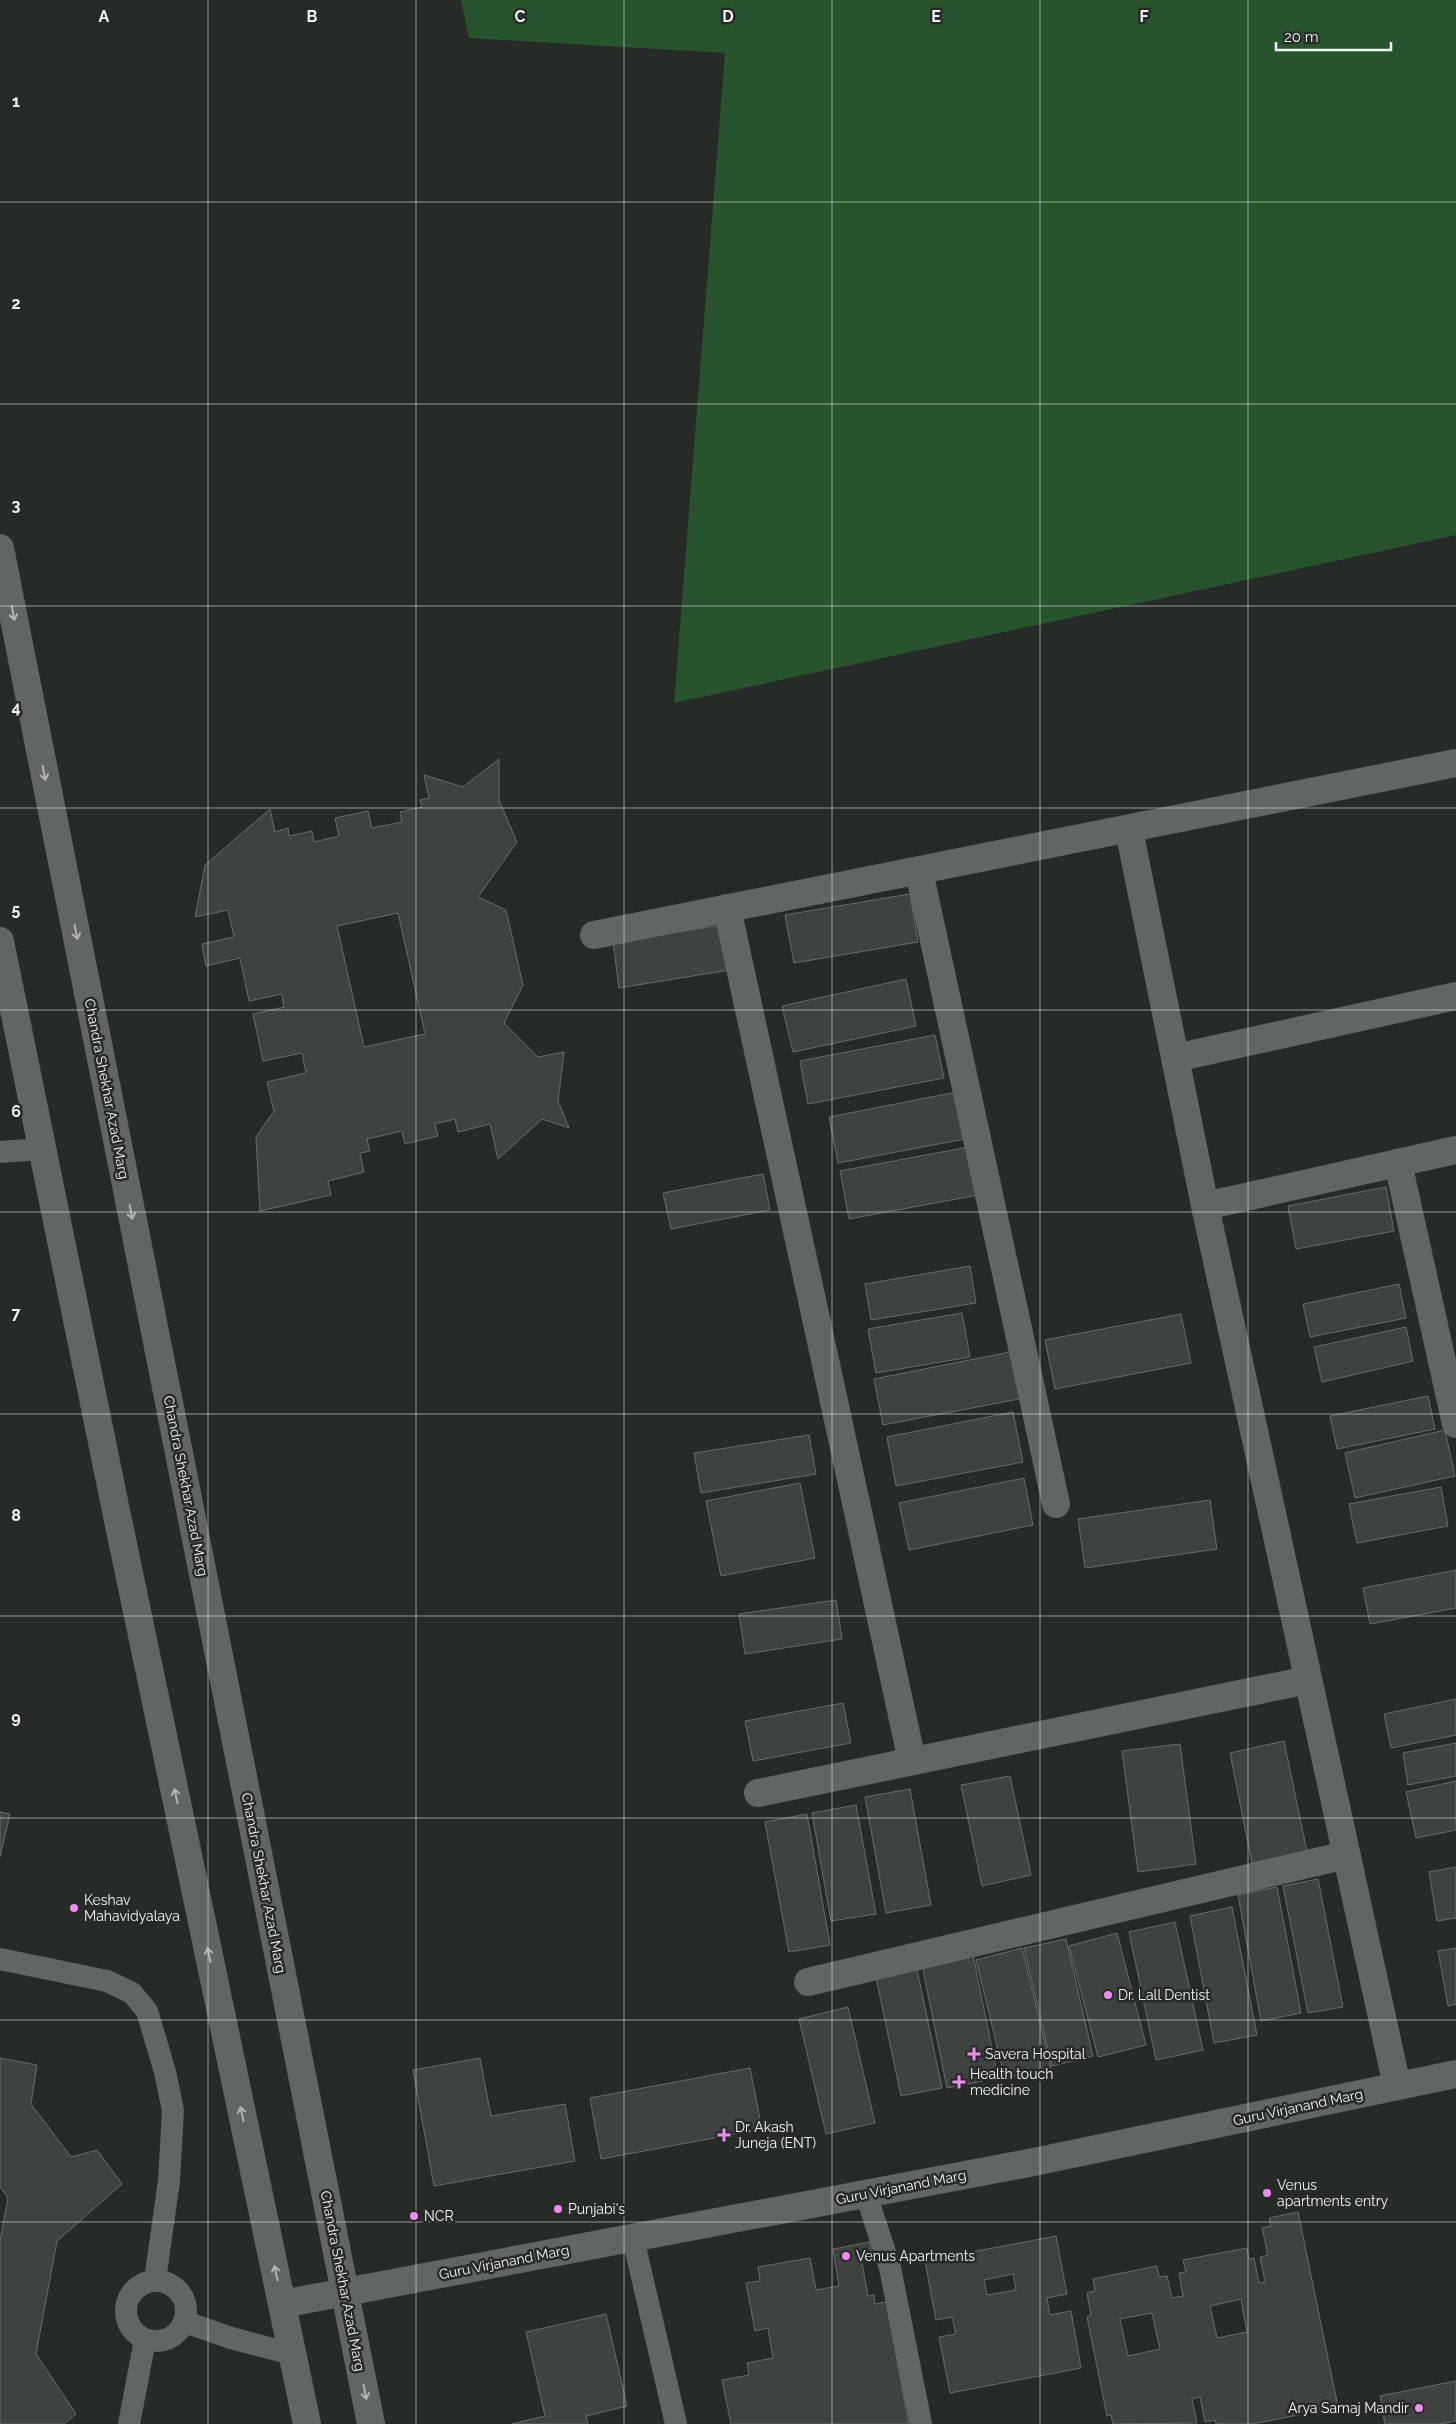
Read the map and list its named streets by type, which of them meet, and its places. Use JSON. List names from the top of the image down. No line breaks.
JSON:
{"streets":{"street":["Chandra Shekhar Azad Marg","Guru Virjanand Marg"]},"crossings":[["Chandra Shekhar Azad Marg","Guru Virjanand Marg"]],"places":{"other":["Keshav Mahavidyalaya","Dr. Lall Dentist","Venus apartments entry","Punjabi's","NCR","Venus Apartments","Arya Samaj Mandir"],"health":["Savera Hospital","Health touch medicine","Dr. Akash Juneja (ENT)"]},"scale_bar":"20 m","grid":{"columns":["A","B","C","D","E","F"],"rows":["1","2","3","4","5","6","7","8","9"]}}
